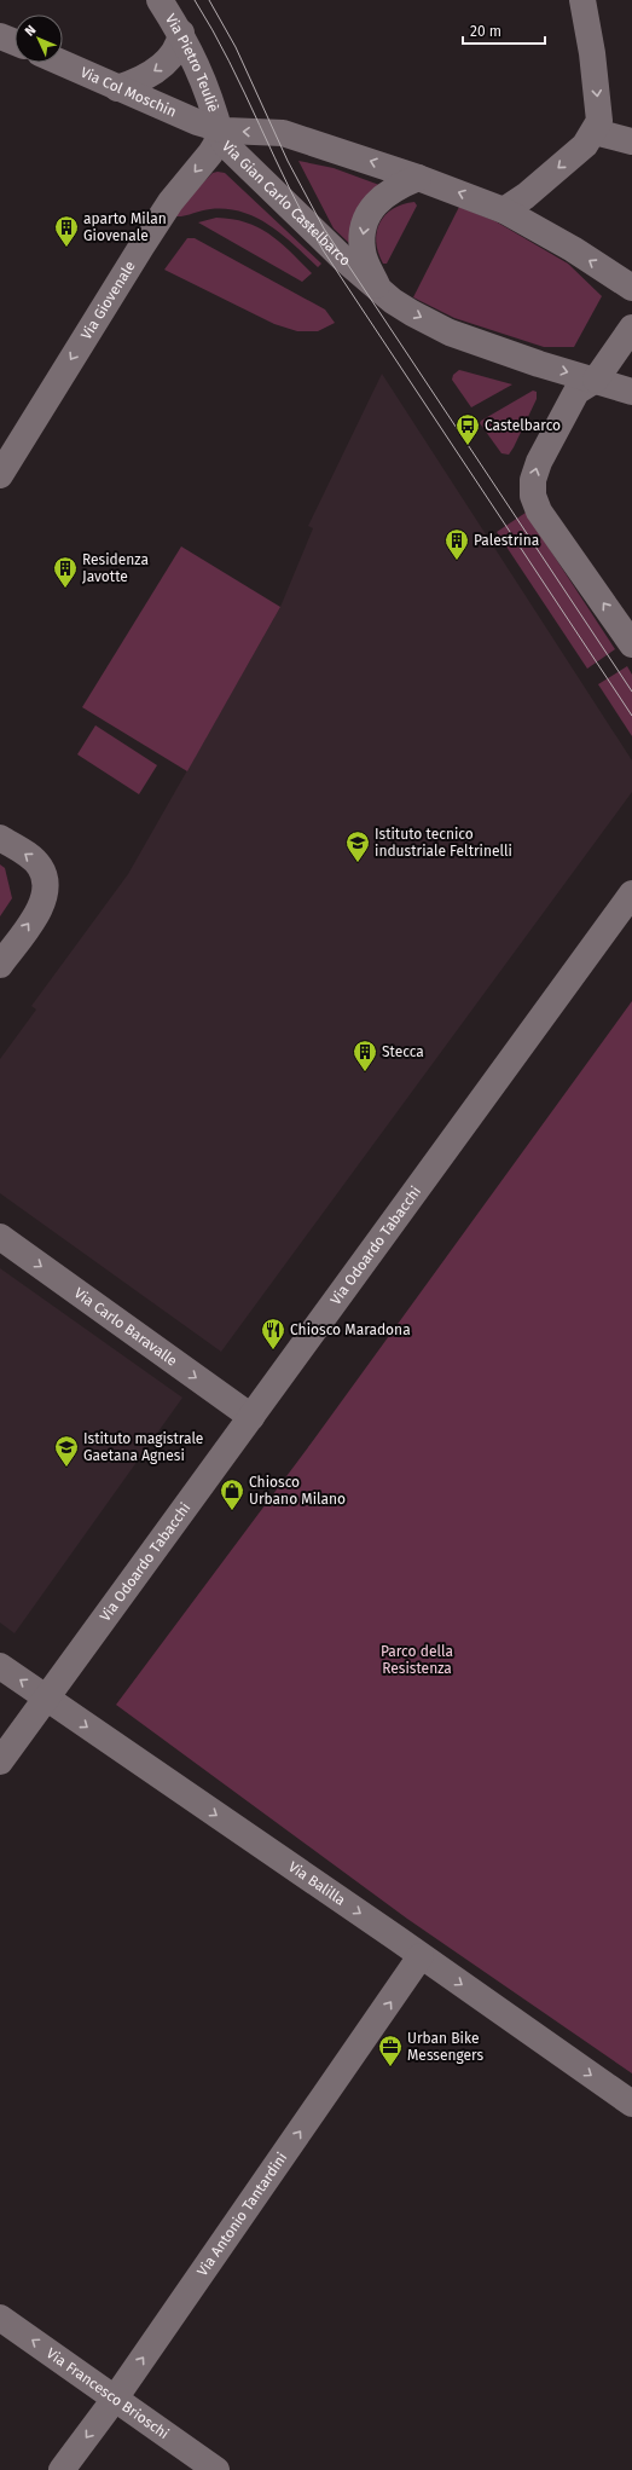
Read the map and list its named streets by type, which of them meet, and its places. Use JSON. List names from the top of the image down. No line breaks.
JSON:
{"streets":{"street":["Via Pietro Teuliè","Via Col Moschin","Via Gian Carlo Castelbarco","Via Giovenale","Via Odoardo Tabacchi","Via Carlo Baravalle","Via Balilla","Via Antonio Tantardini","Via Francesco Brioschi"]},"crossings":[["Via Pietro Teuliè","Via Col Moschin"],["Via Pietro Teuliè","Via Gian Carlo Castelbarco"],["Via Pietro Teuliè","Via Giovenale"],["Via Col Moschin","Via Gian Carlo Castelbarco"],["Via Col Moschin","Via Giovenale"],["Via Gian Carlo Castelbarco","Via Giovenale"],["Via Odoardo Tabacchi","Via Carlo Baravalle"],["Via Odoardo Tabacchi","Via Balilla"],["Via Balilla","Via Antonio Tantardini"],["Via Antonio Tantardini","Via Francesco Brioschi"]],"one_way":["Via Giovenale","Via Carlo Baravalle","Via Balilla","Via Francesco Brioschi"],"parks":["Parco della Resistenza"],"places":{"building":["aparto Milan Giovenale","Palestrina","Residenza Javotte","Stecca"],"bus stop":["Castelbarco"],"school or university":["Istituto tecnico industriale Feltrinelli","Istituto magistrale Gaetana Agnesi"],"restaurant":["Chiosco Maradona"],"shop":["Chiosco Urbano Milano"],"office":["Urban Bike Messengers"]},"scale_bar":"20 m","north":"top left"}
